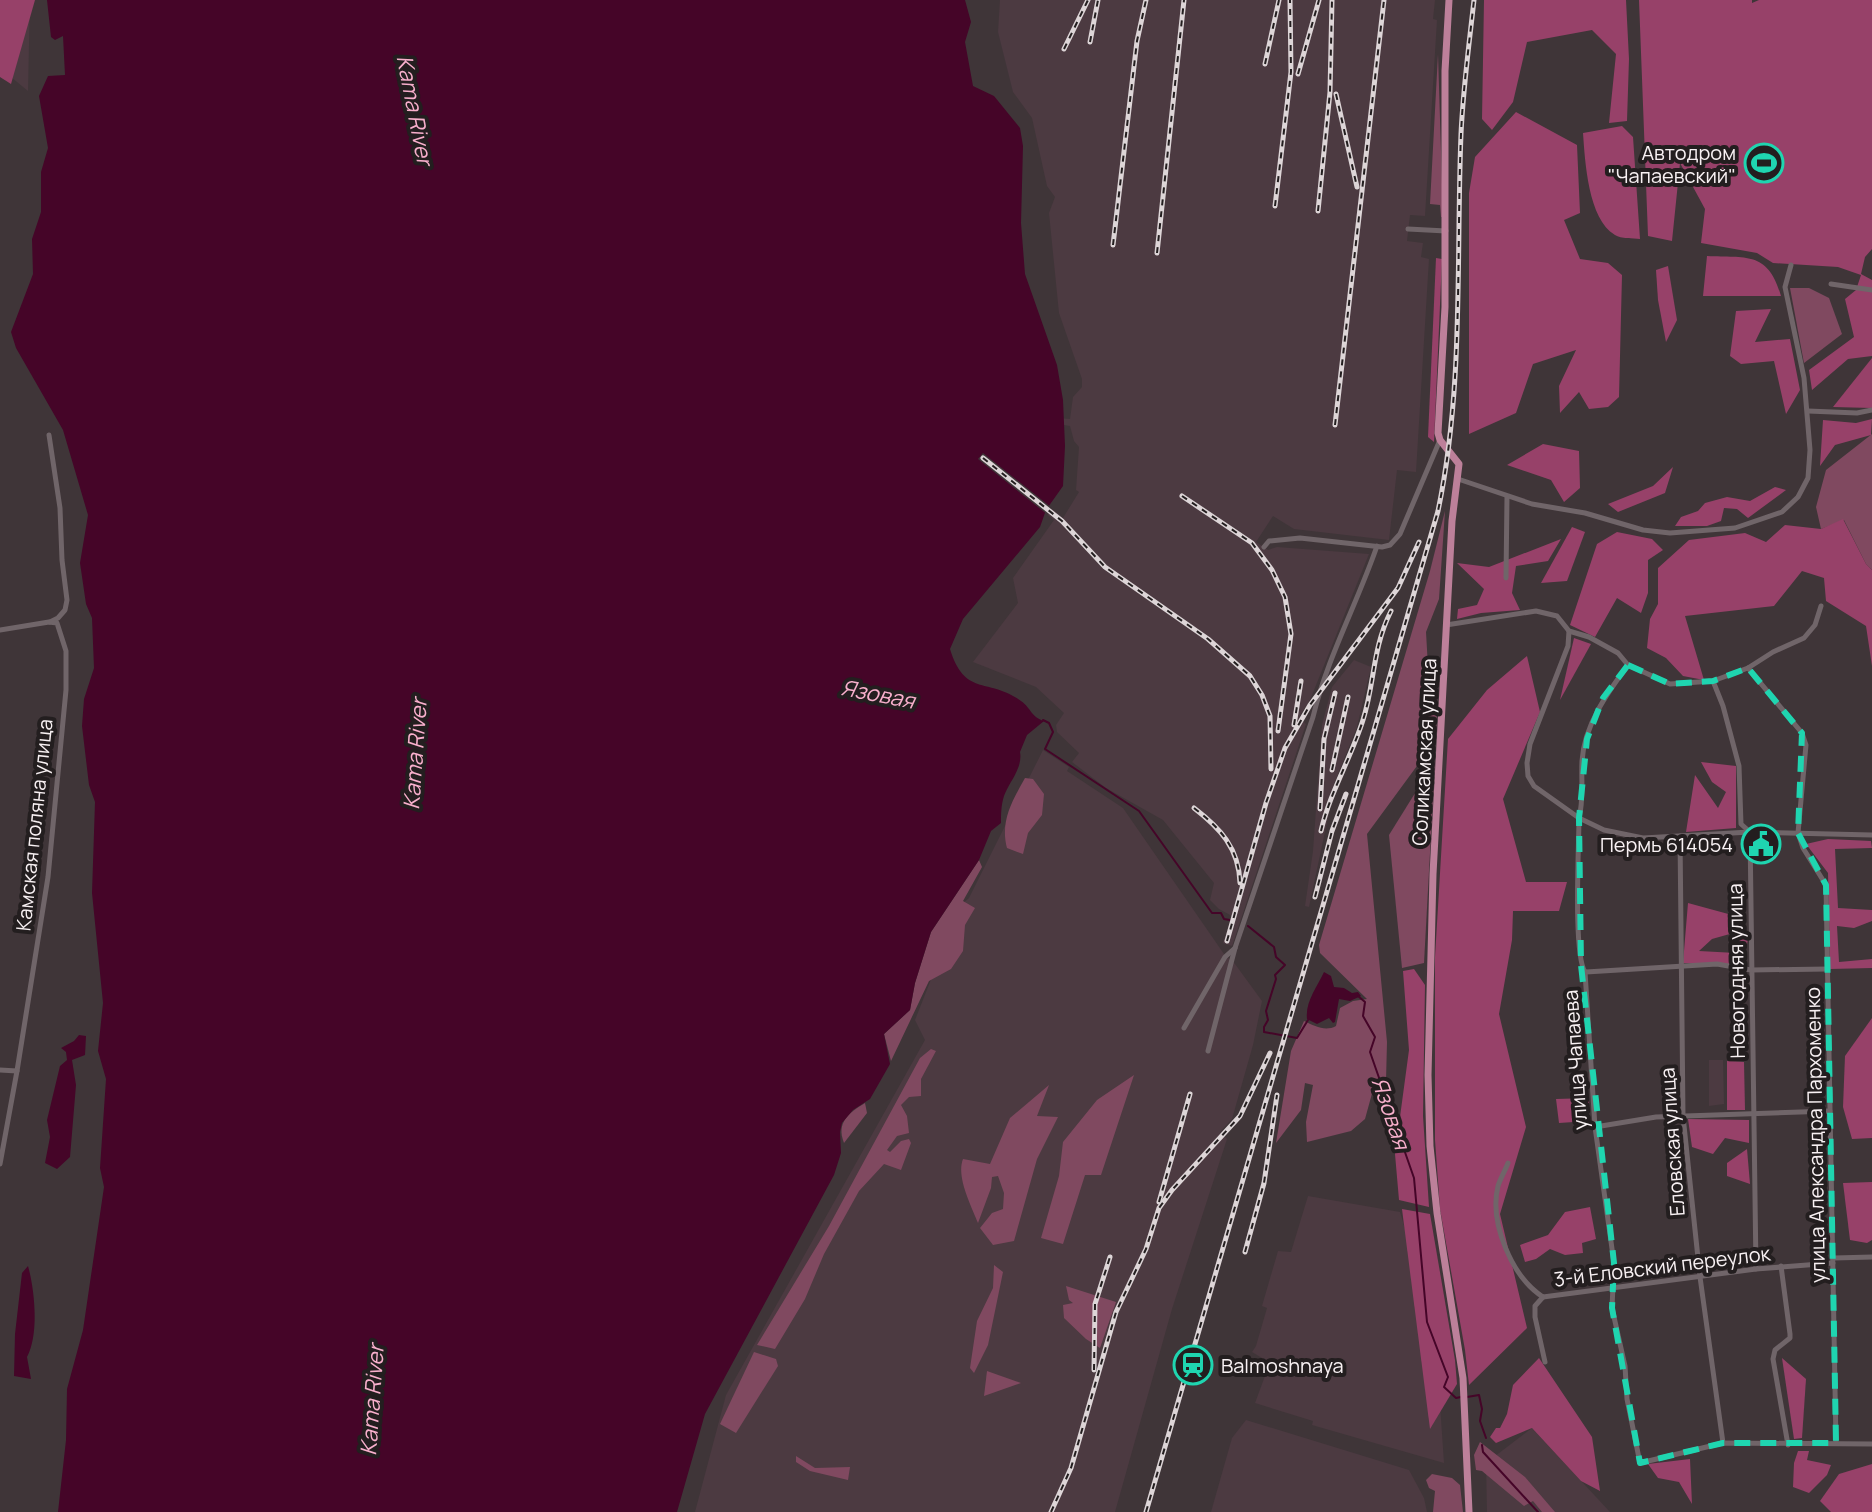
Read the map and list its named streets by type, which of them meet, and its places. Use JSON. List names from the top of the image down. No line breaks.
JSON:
{"streets":{"main road":["Соликамская улица"],"street":["Камская поляна улица","Новогодняя улица","улица Чапаева","улица Александра Пархоменко","Еловская улица","3-й Еловский переулок"]},"crossings":[["Новогодняя улица","3-й Еловский переулок"],["улица Чапаева","Еловская улица"],["улица Чапаева","3-й Еловский переулок"],["улица Александра Пархоменко","3-й Еловский переулок"],["Еловская улица","3-й Еловский переулок"]],"water":["Kama River","Язовая"],"places":{"sports":["Автодром \"Чапаевский\""],"public building":["Пермь 614054"],"station":["Balmoshnaya"]}}
